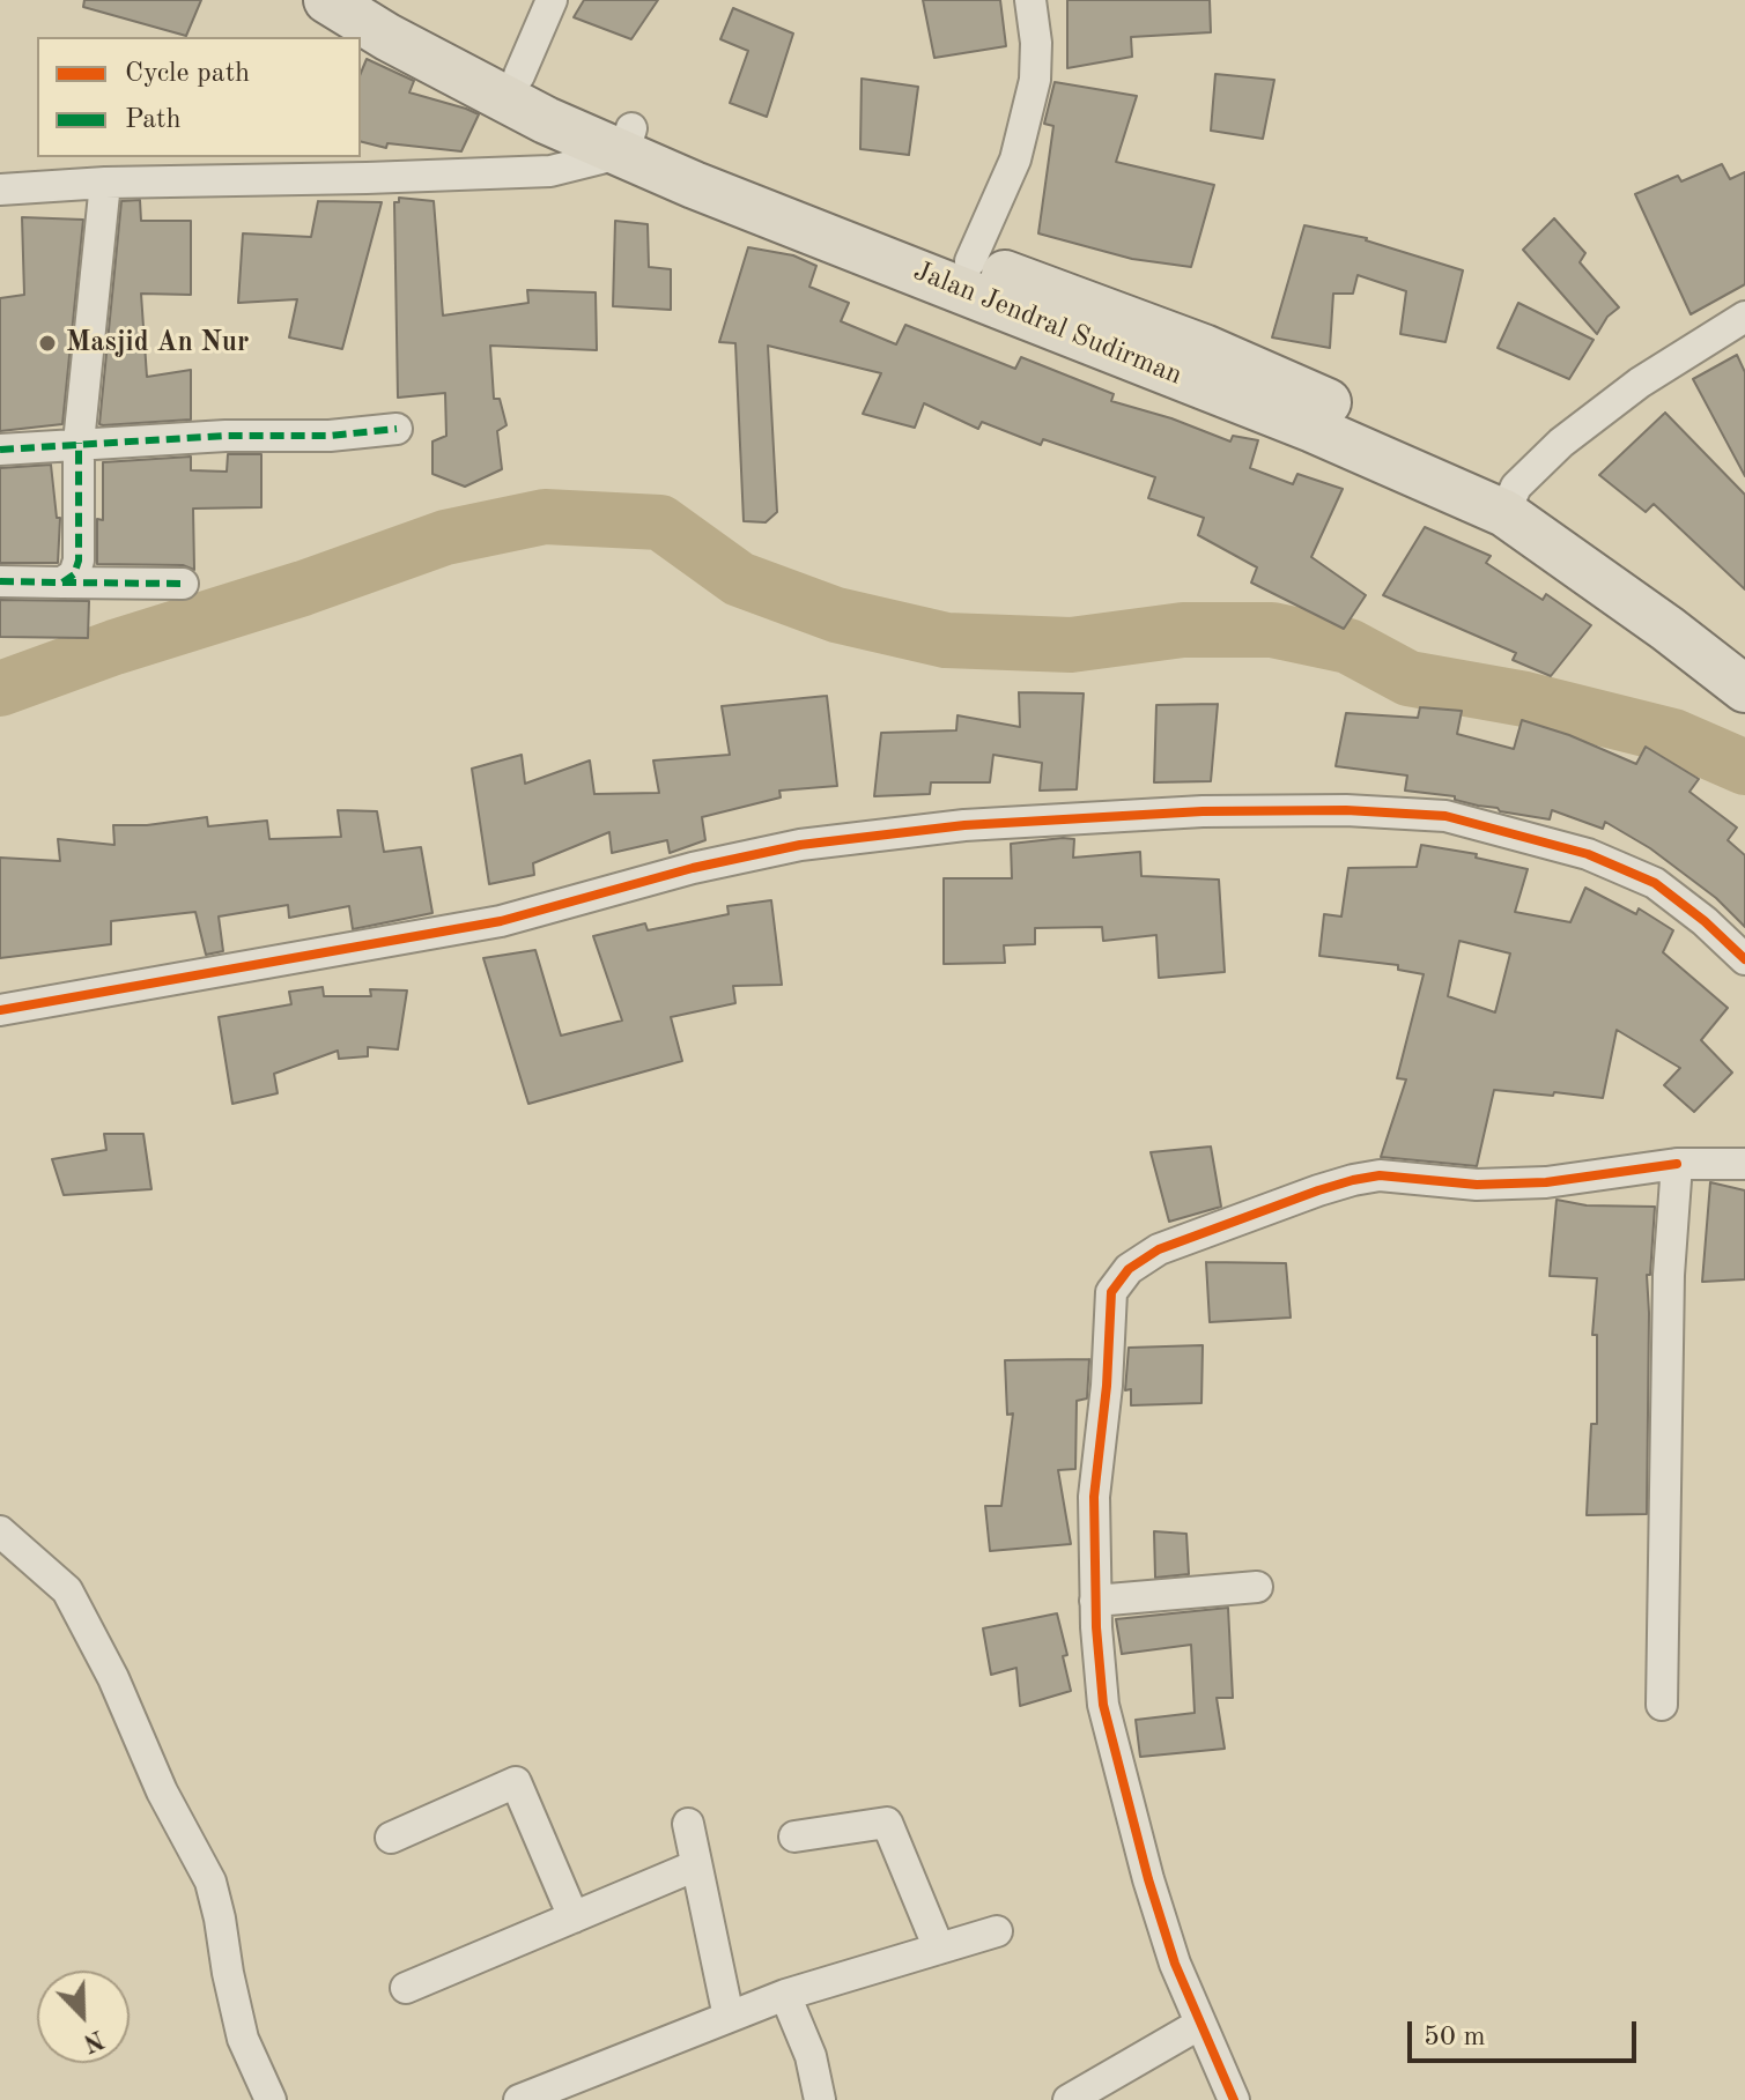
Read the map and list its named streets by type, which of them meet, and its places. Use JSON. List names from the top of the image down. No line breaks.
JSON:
{"streets":{"highway":["Jalan Jendral Sudirman"]},"places":["Masjid An Nur"],"legend":["Cycle path","Path"],"scale_bar":"50 m","north":"bottom right"}
